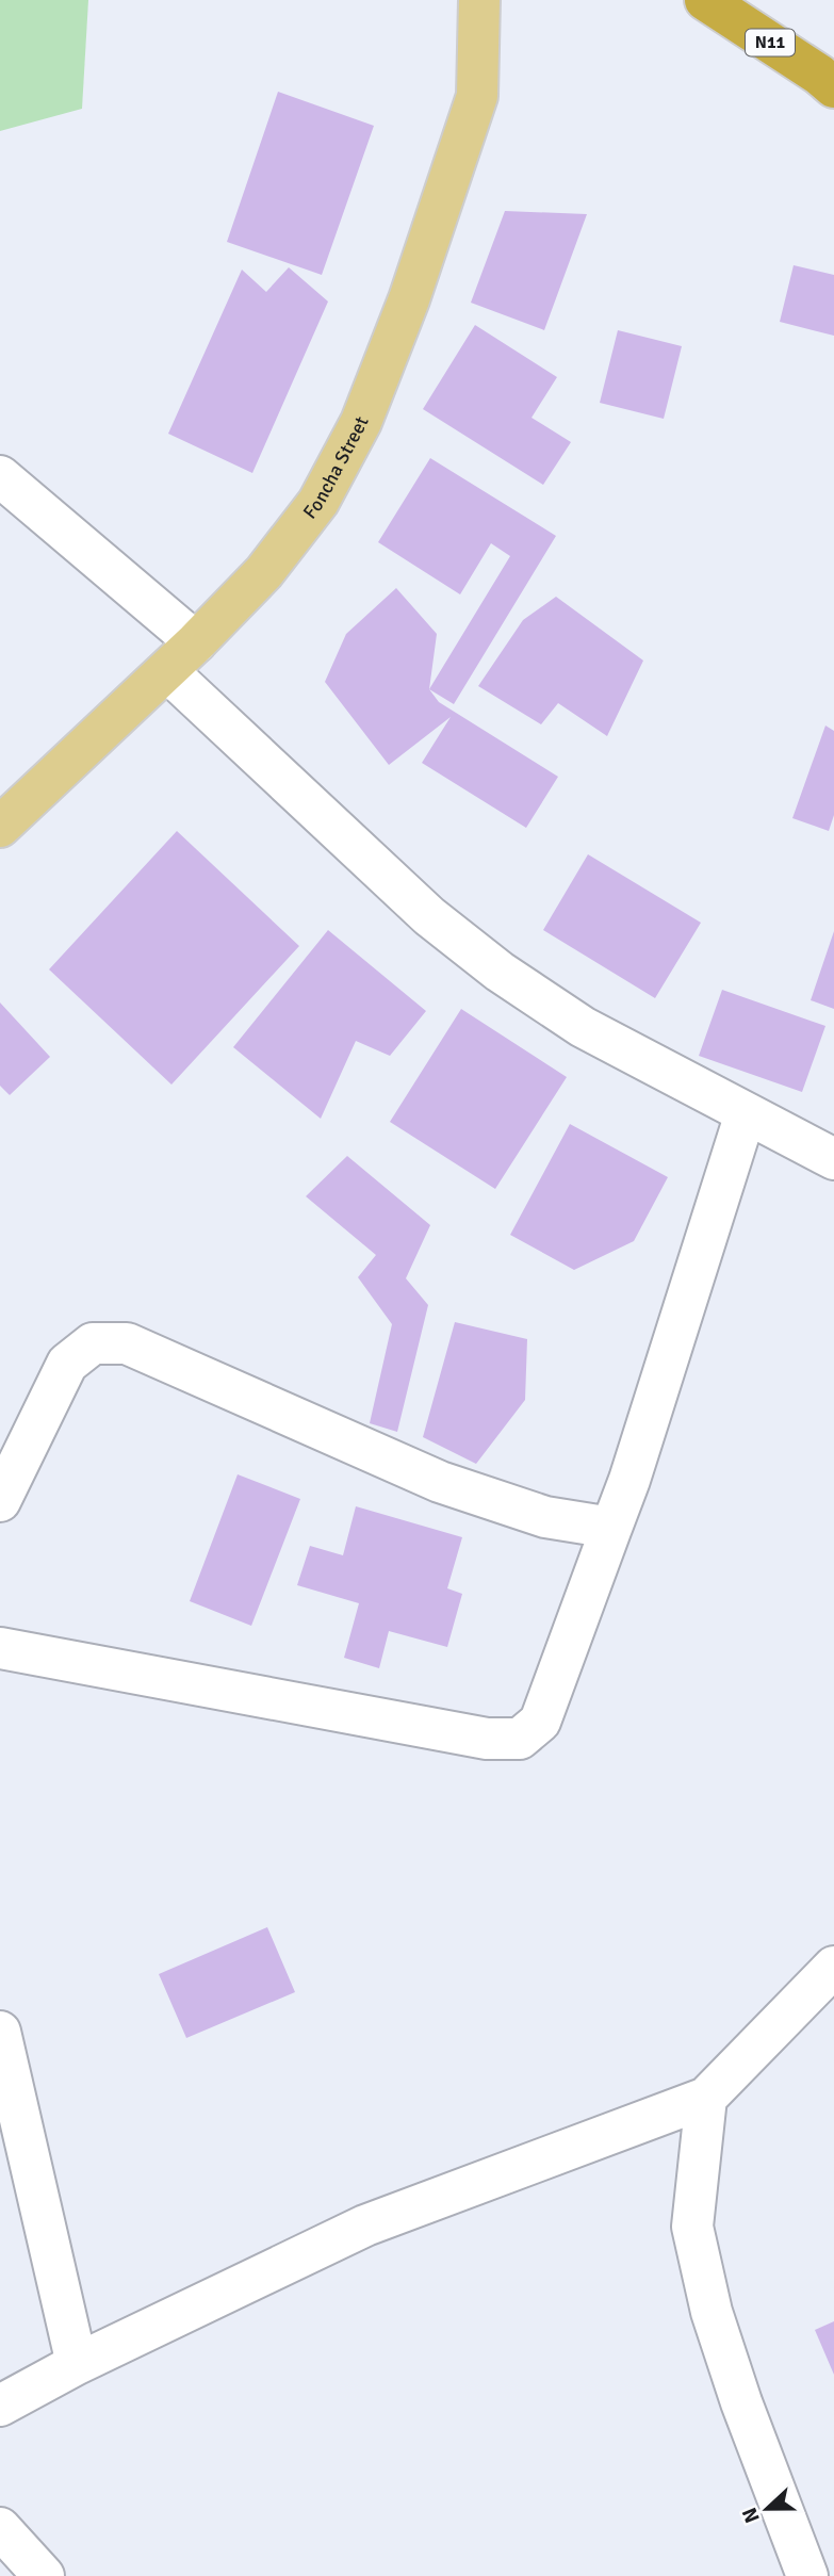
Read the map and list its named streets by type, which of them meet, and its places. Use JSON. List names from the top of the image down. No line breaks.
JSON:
{"streets":{"highway":["N11"],"main road":["Foncha Street"]},"north":"left"}
